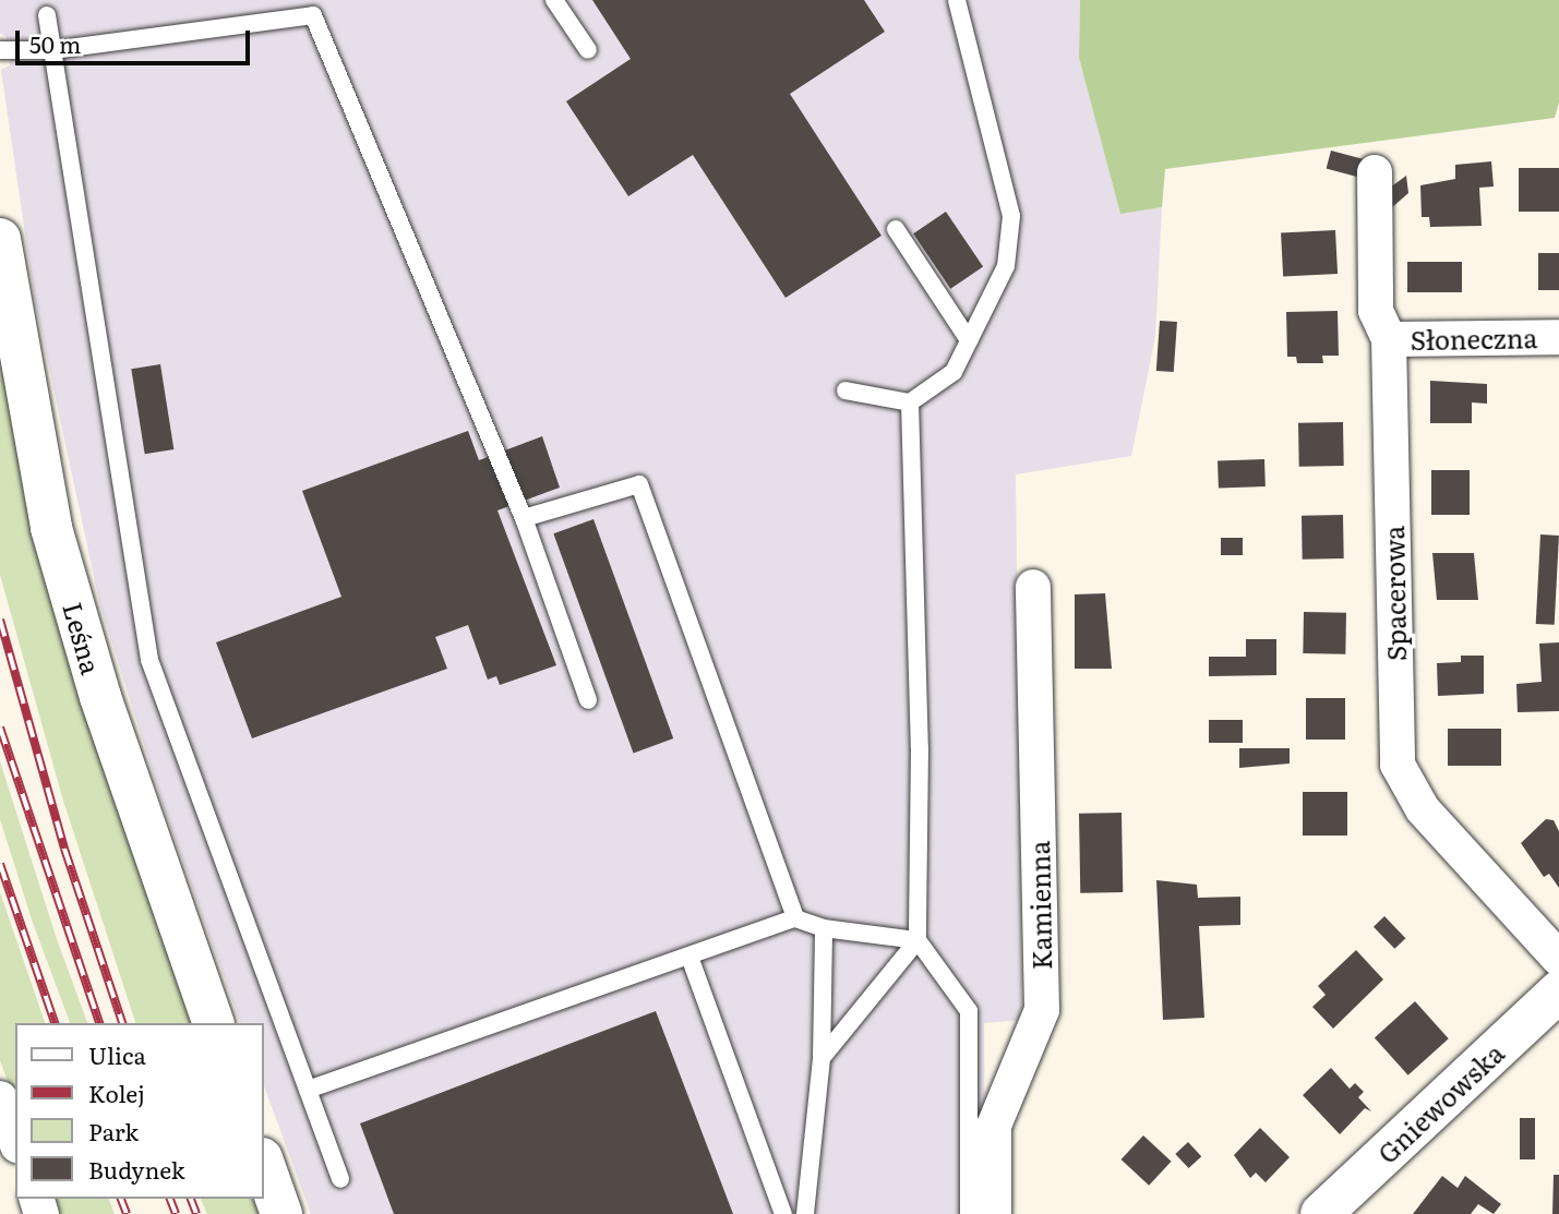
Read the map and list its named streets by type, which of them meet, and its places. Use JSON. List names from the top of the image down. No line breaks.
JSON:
{"streets":{"street":["Słoneczna","Spacerowa","Leśna","Kamienna","Gniewowska"]},"crossings":[["Słoneczna","Spacerowa"]],"legend":["Ulica","Kolej","Park","Budynek"],"scale_bar":"50 m"}
